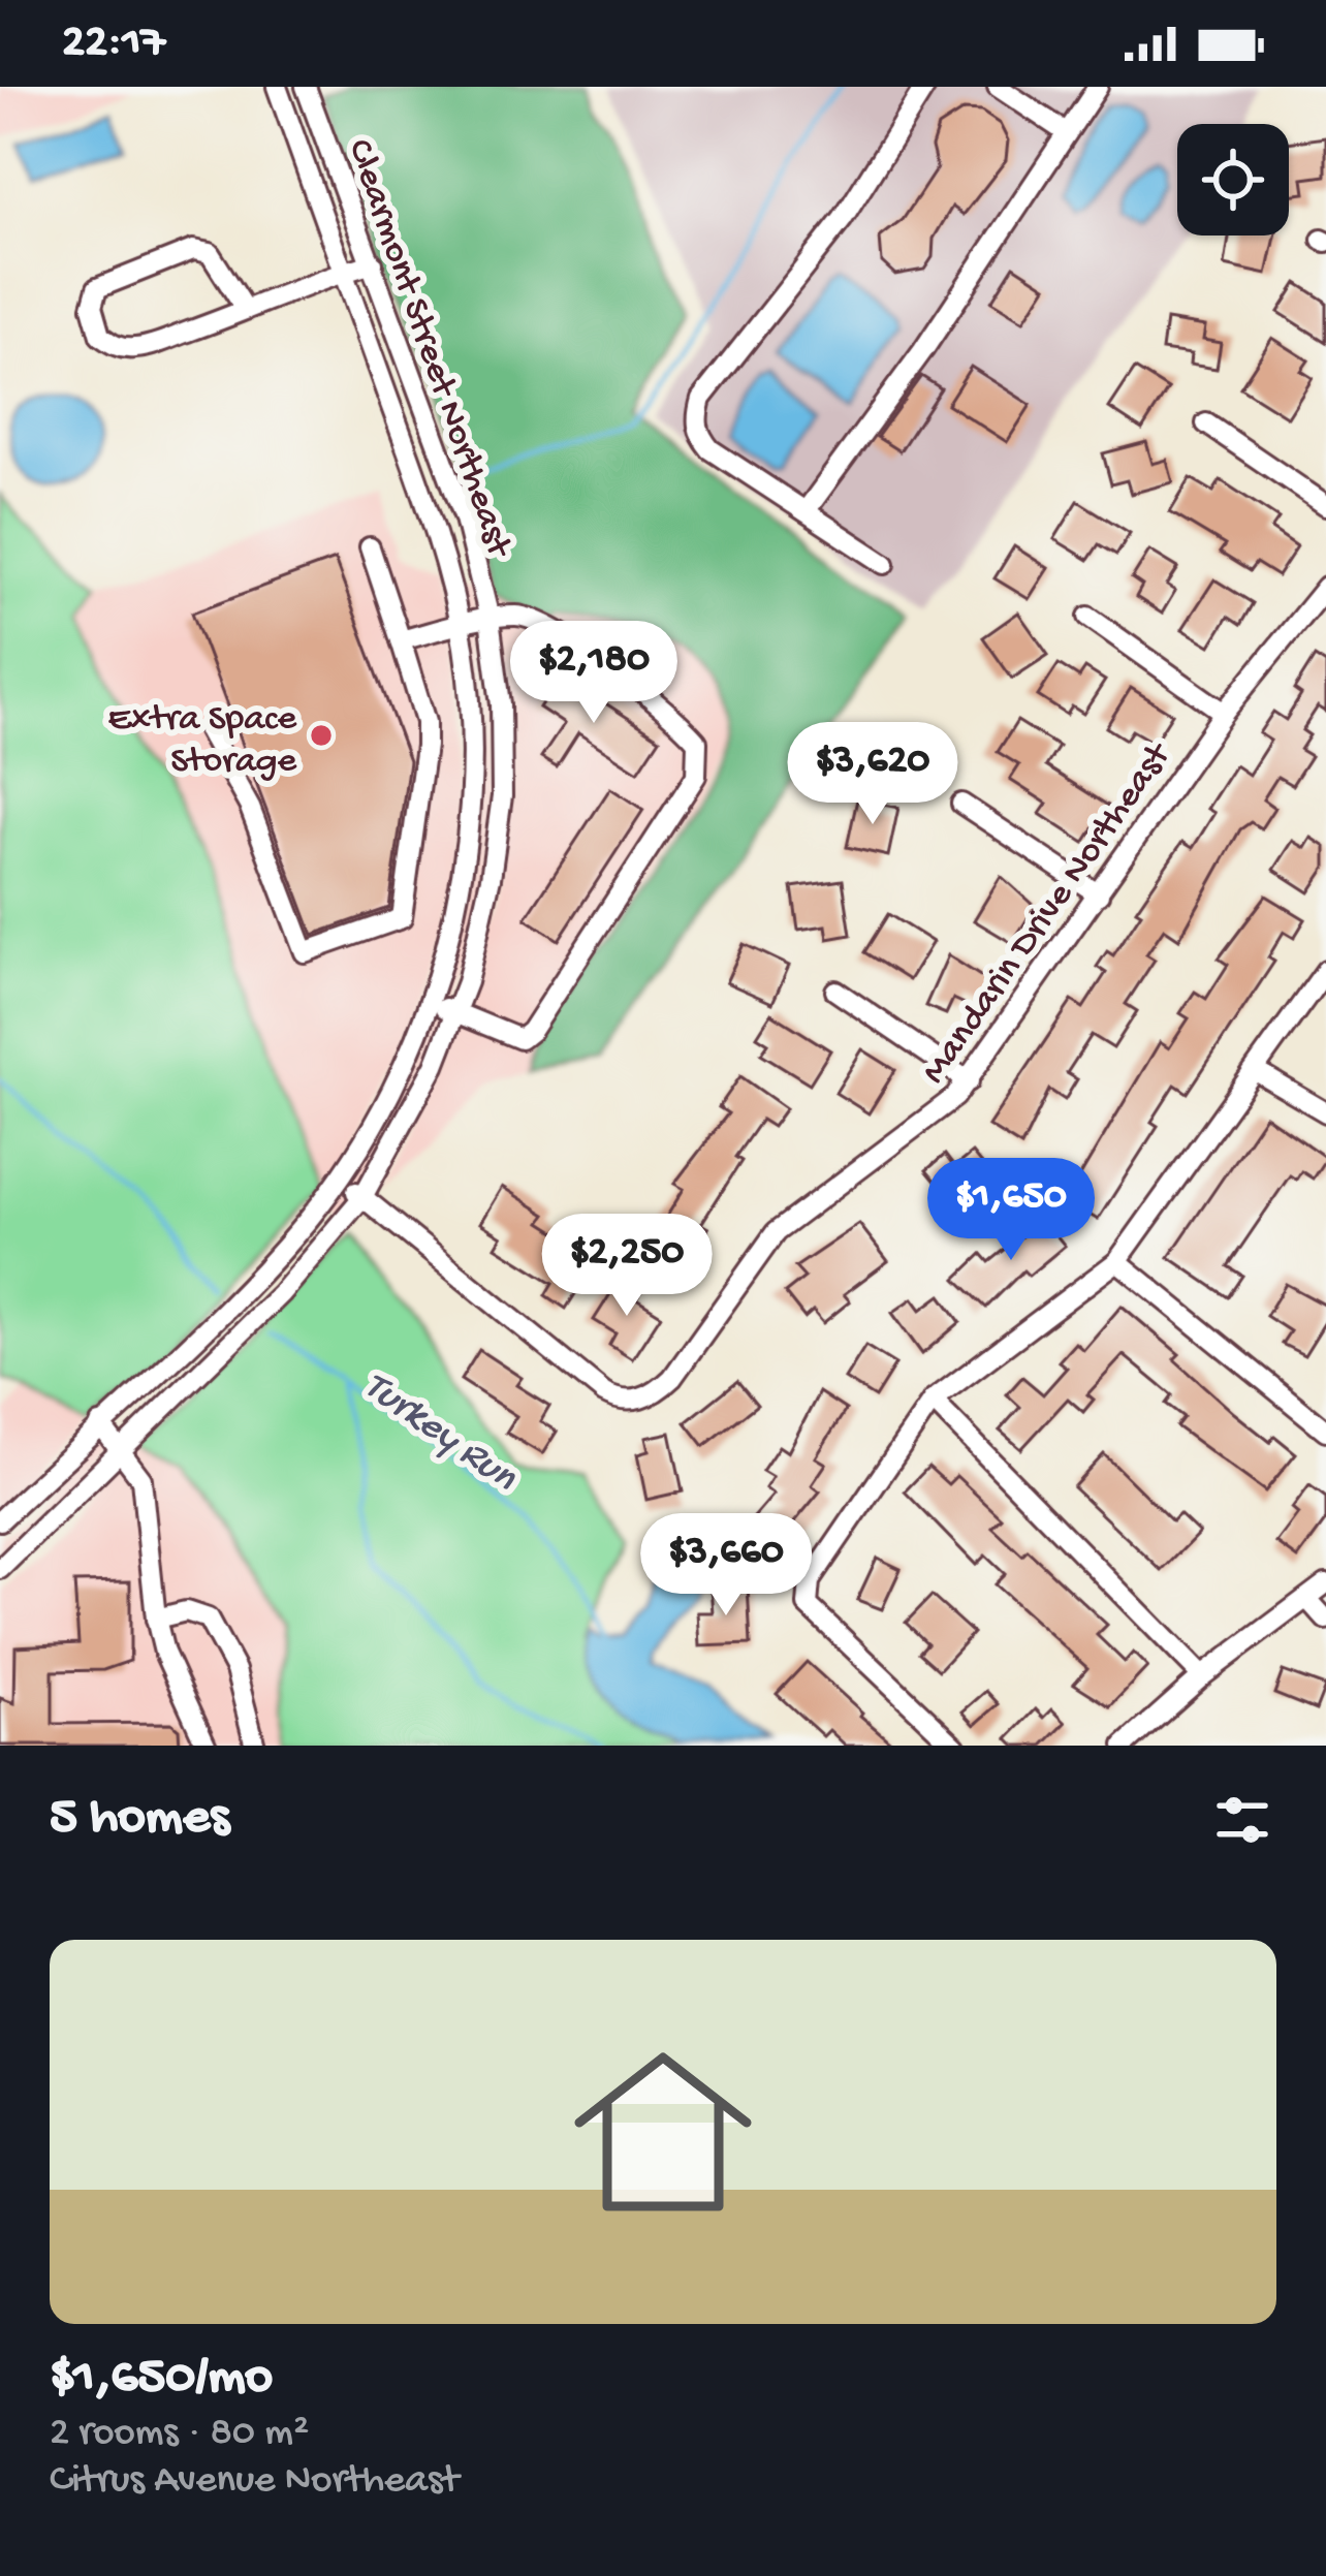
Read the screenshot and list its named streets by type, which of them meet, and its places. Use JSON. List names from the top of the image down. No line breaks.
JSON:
{"streets":{"street":["Clearmont Street Northeast","Mandarin Drive Northeast"]},"crossings":[["Clearmont Street Northeast","Mandarin Drive Northeast"]],"water":["Turkey Run"],"places":["Extra Space Storage"],"page":{"status":"22:17","price":["$2,180","$3,620","$1,650","$2,250","$3,660"],"heading":"5 homes","list":[{"name":"$1,650/mo","note":"2 rooms · 80 m² · Citrus Avenue Northeast"}]}}
